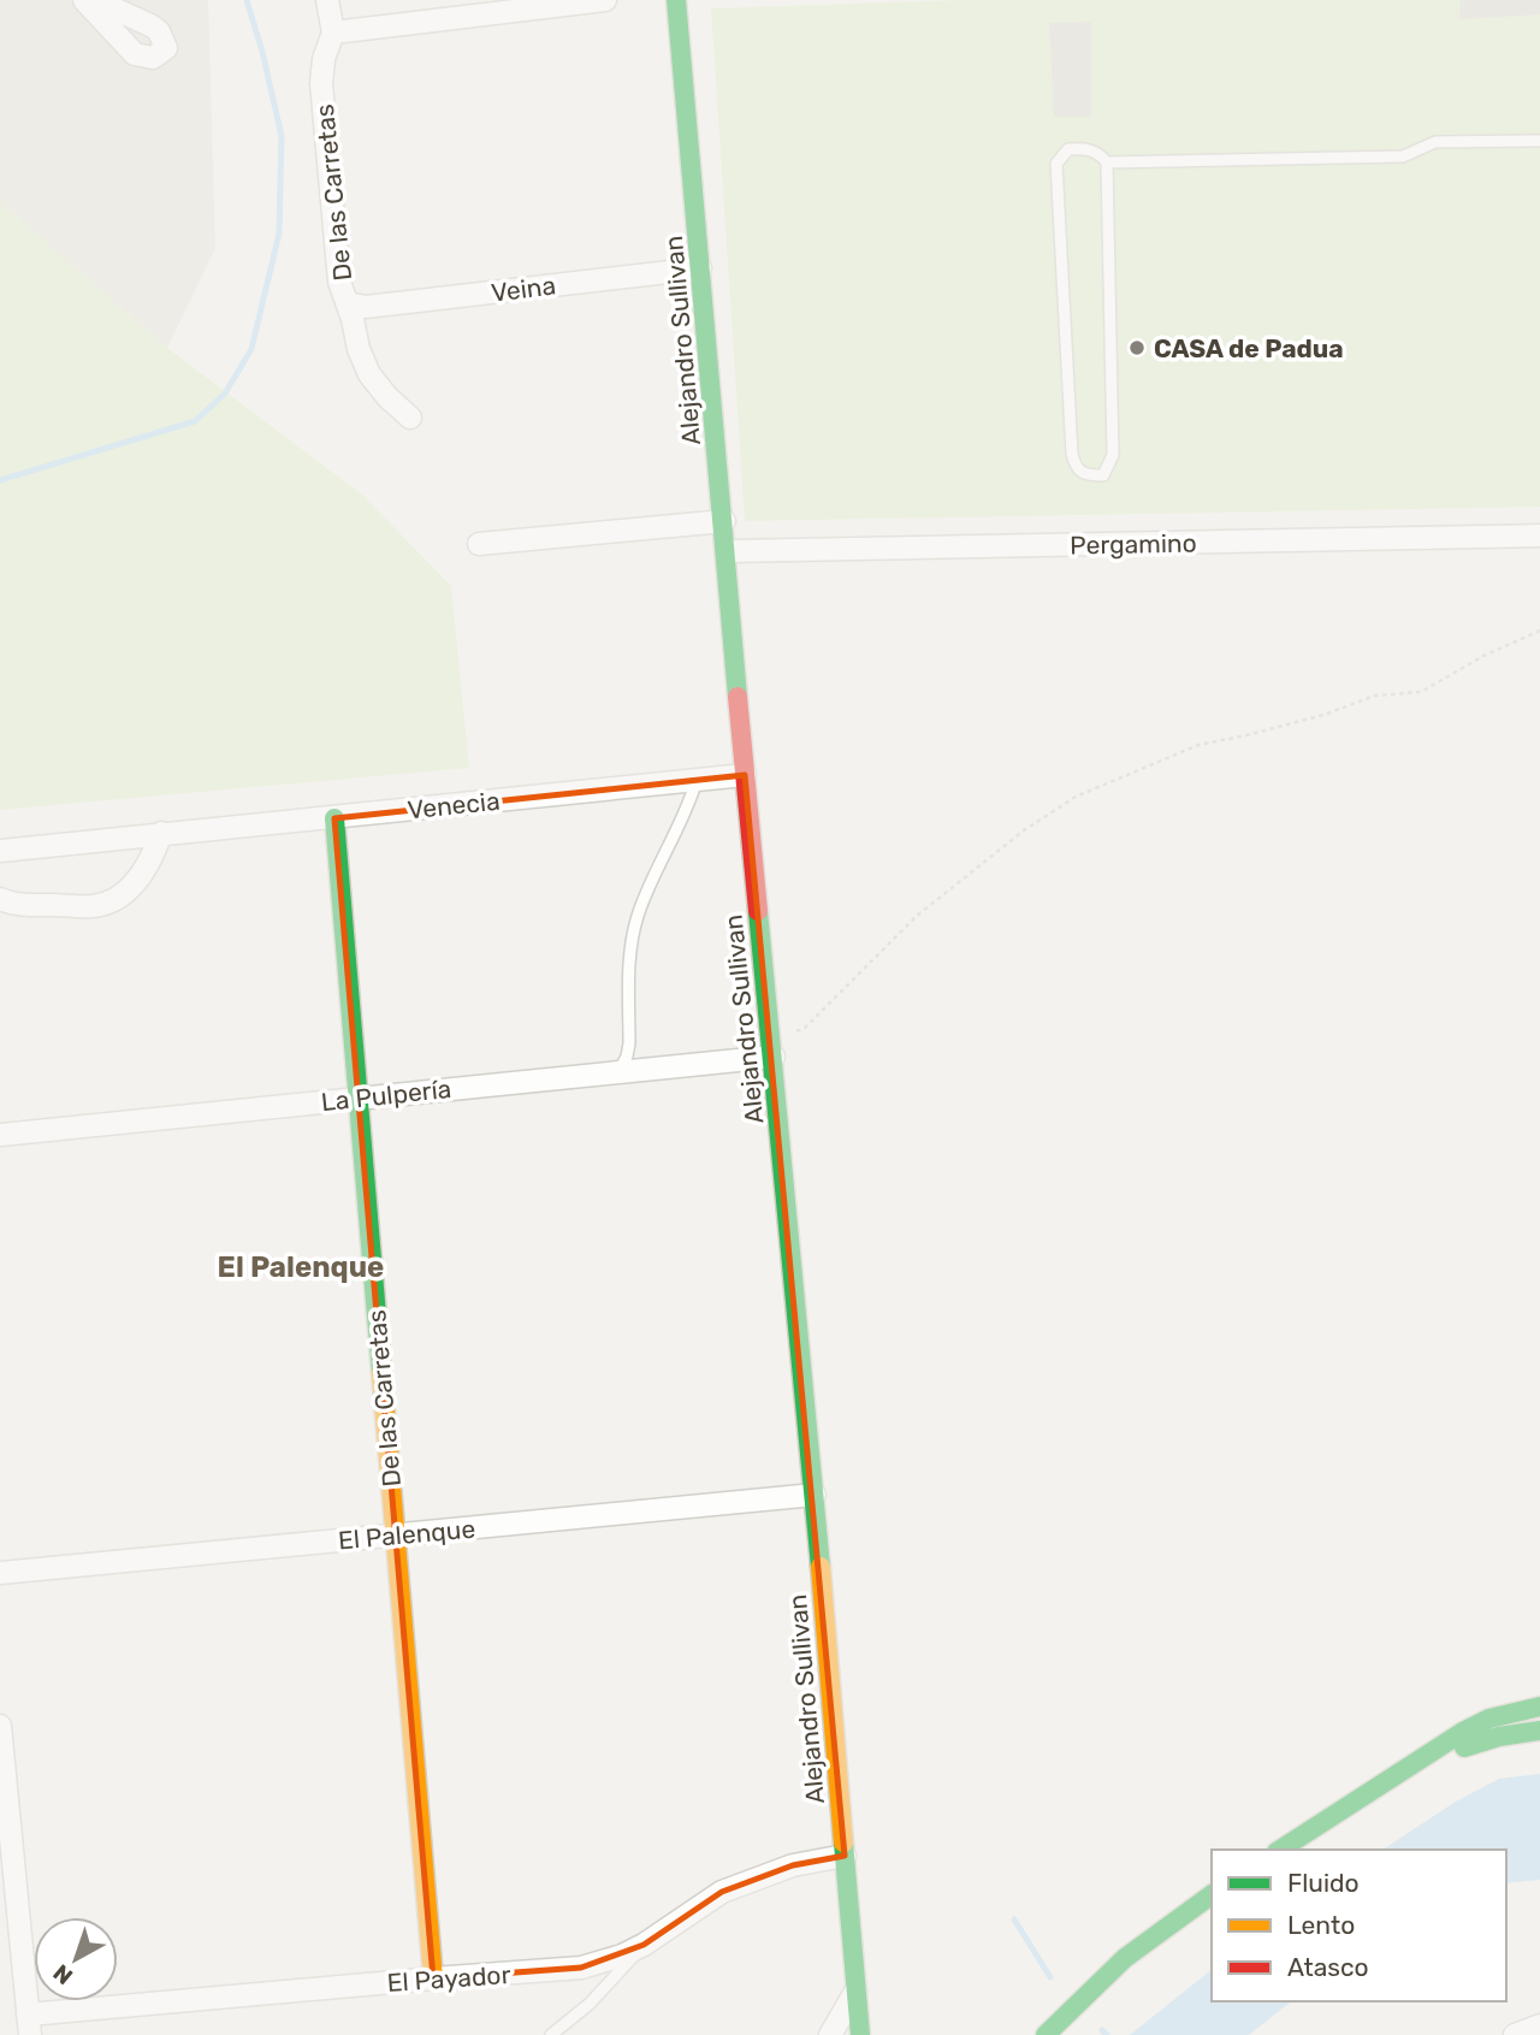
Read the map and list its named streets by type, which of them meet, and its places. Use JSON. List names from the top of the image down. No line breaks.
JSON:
{"streets":{"street":["De las Carretas","Veina","Alejandro Sullivan","Pergamino","Venecia","La Pulpería","El Palenque","El Payador"]},"crossings":[["De las Carretas","Veina"],["De las Carretas","Venecia"],["De las Carretas","La Pulpería"],["De las Carretas","El Palenque"],["De las Carretas","El Payador"],["Veina","Alejandro Sullivan"],["Alejandro Sullivan","Pergamino"],["Alejandro Sullivan","Venecia"],["Alejandro Sullivan","La Pulpería"],["Alejandro Sullivan","El Palenque"],["Alejandro Sullivan","El Payador"]],"districts":["El Palenque"],"places":["CASA de Padua"],"legend":["Fluido","Lento","Atasco"],"north":"bottom left"}
